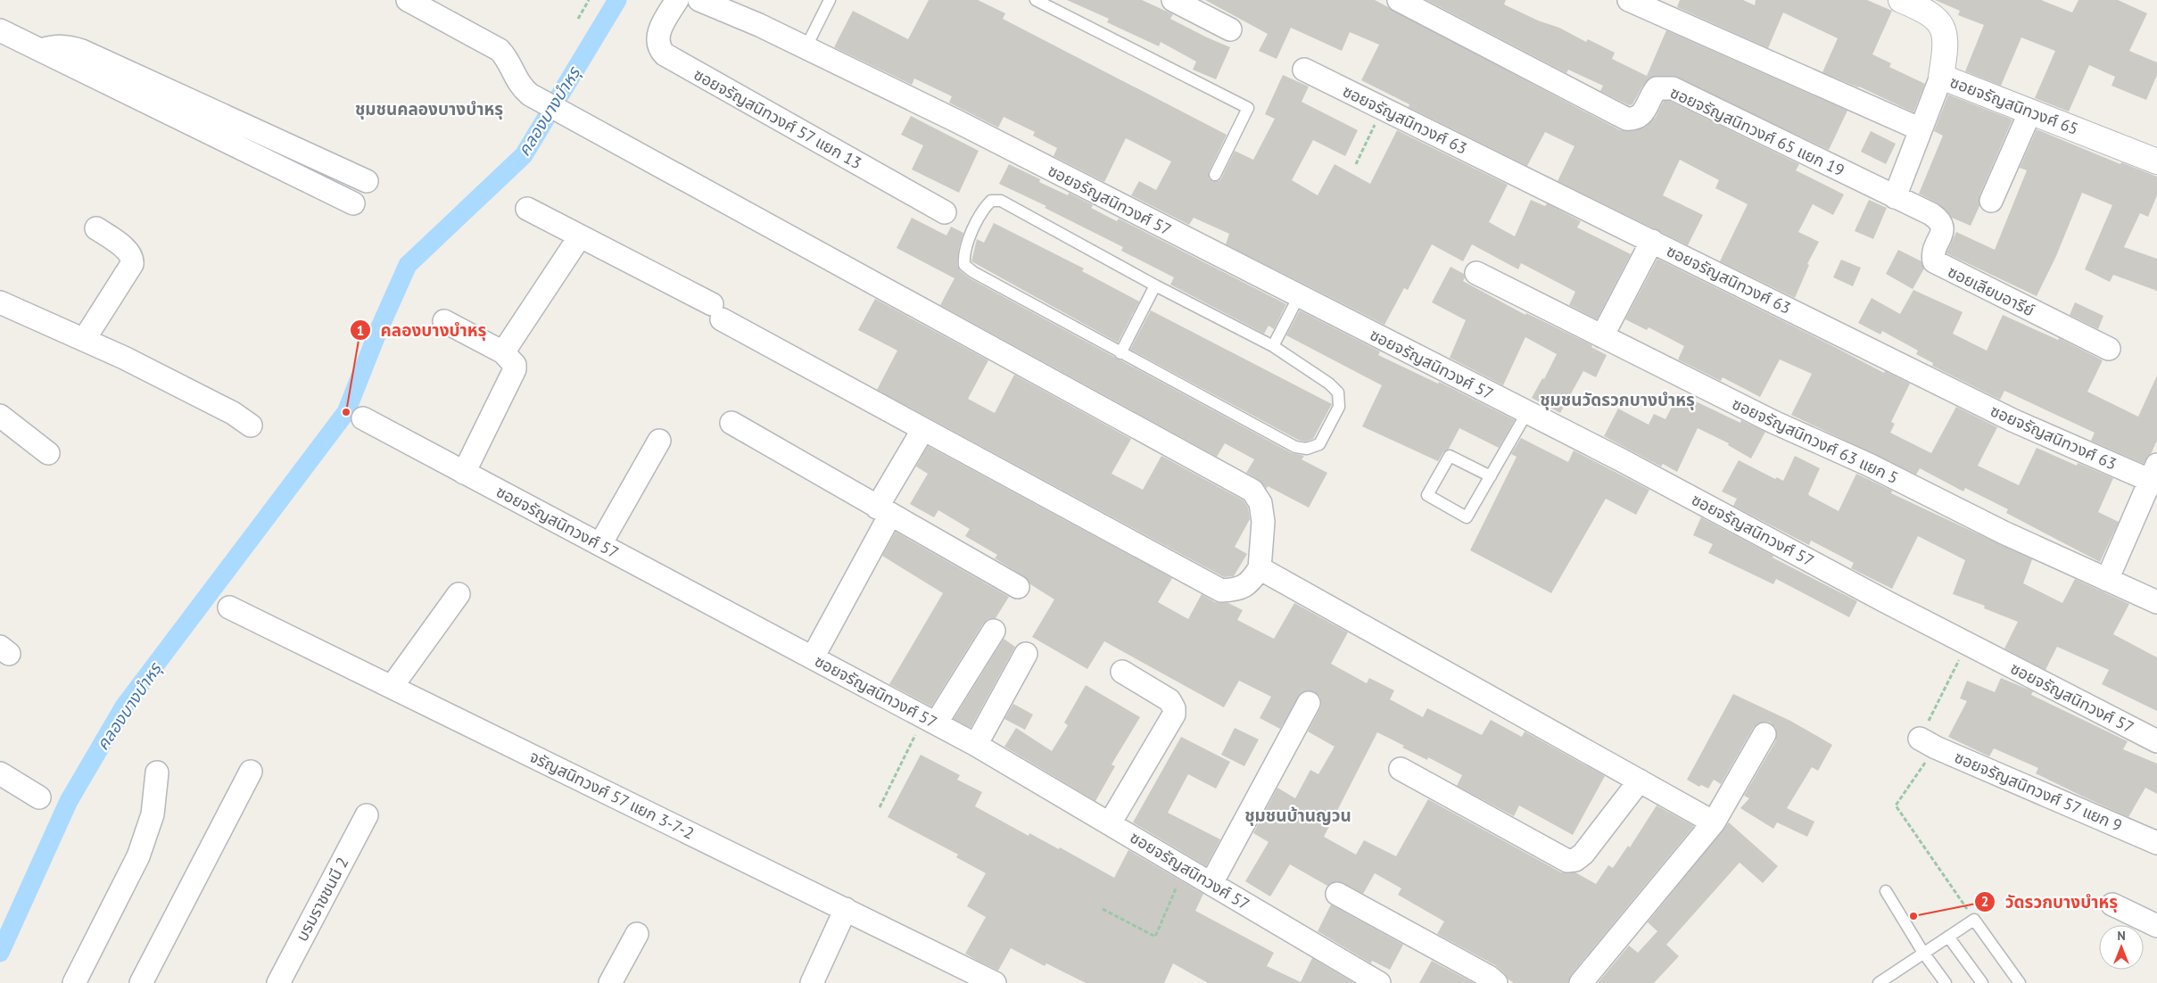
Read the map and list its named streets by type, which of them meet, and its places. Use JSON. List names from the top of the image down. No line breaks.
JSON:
{"streets":{"street":["ซอยจรัญสนิทวงศ์ 65","ซอยจรัญสนิทวงศ์ 57 แยก 13","ซอยจรัญสนิทวงศ์ 63","ซอยจรัญสนิทวงศ์ 65 แยก 19","ซอยจรัญสนิทวงศ์ 57","ซอยเลียบอารีย์","ซอยจรัญสนิทวงศ์ 63 แยก 5","ซอยจรัญสนิทวงศ์ 57 แยก 9","จรัญสนิทวงศ์ 57 แยก 3-7-2","บรมราชชนนี 2"]},"crossings":[["ซอยจรัญสนิทวงศ์ 65 แยก 19","ซอยเลียบอารีย์"]],"districts":["ชุมชนคลองบางบำหรุ","ชุมชนวัดรวกบางบำหรุ","ชุมชนบ้านญวน"],"water":["คลองบางบำหรุ"],"places":["คลองบางบำหรุ","วัดรวกบางบำหรุ"],"north":"top"}
